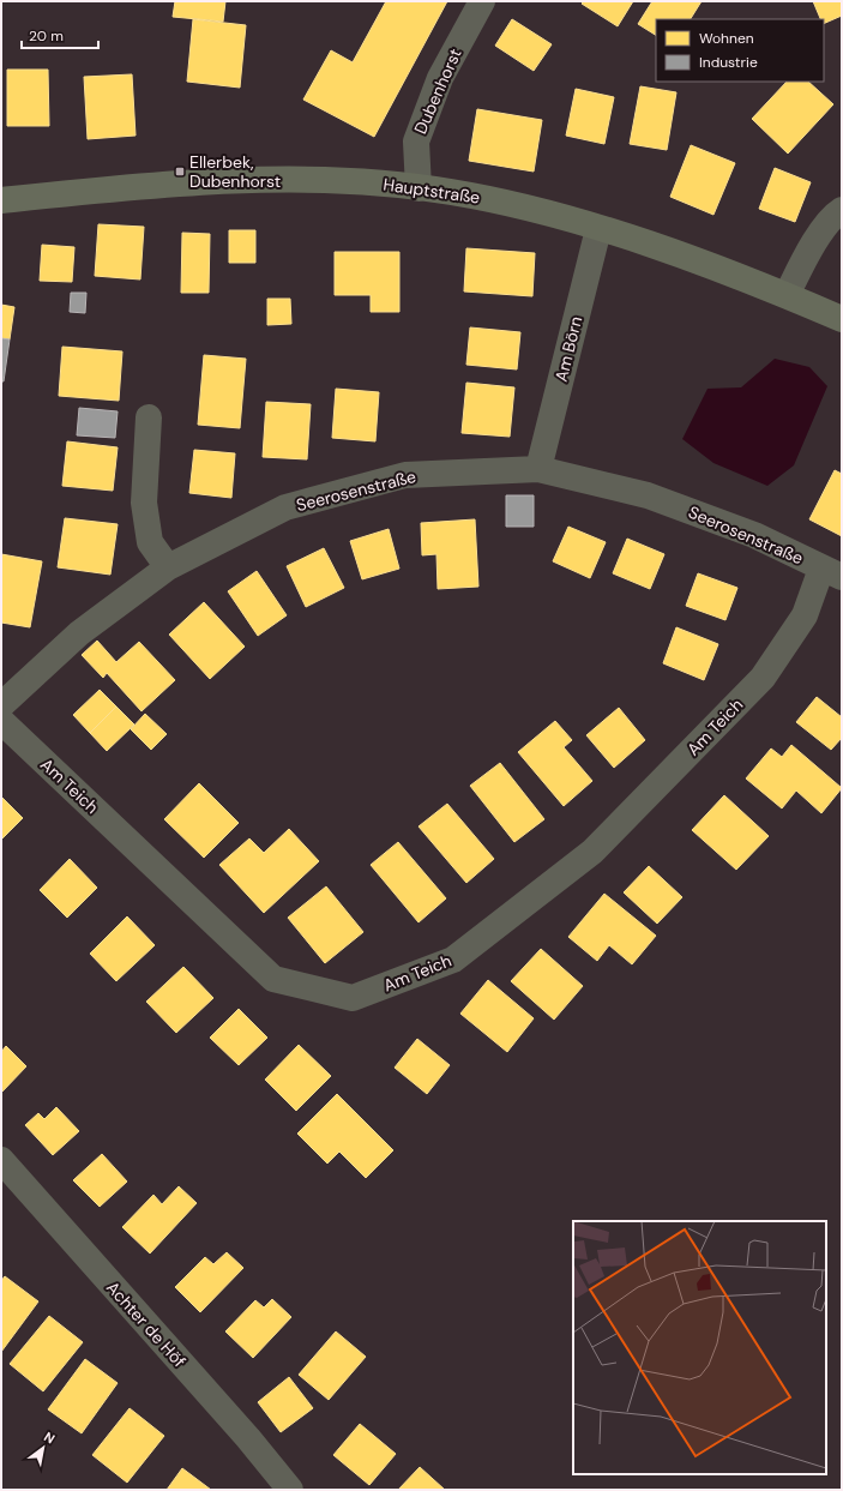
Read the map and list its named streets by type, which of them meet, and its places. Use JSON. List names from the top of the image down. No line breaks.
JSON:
{"streets":{"main road":["Hauptstraße"],"street":["Dubenhorst","Am Börn","Seerosenstraße","Am Teich","Achter de Höf"]},"crossings":[["Dubenhorst","Hauptstraße"],["Hauptstraße","Am Börn"],["Am Börn","Seerosenstraße"],["Seerosenstraße","Am Teich"]],"places":{"transit":["Ellerbek, Dubenhorst"]},"legend":["Wohnen","Industrie"],"scale_bar":"20 m","north":"top right"}
